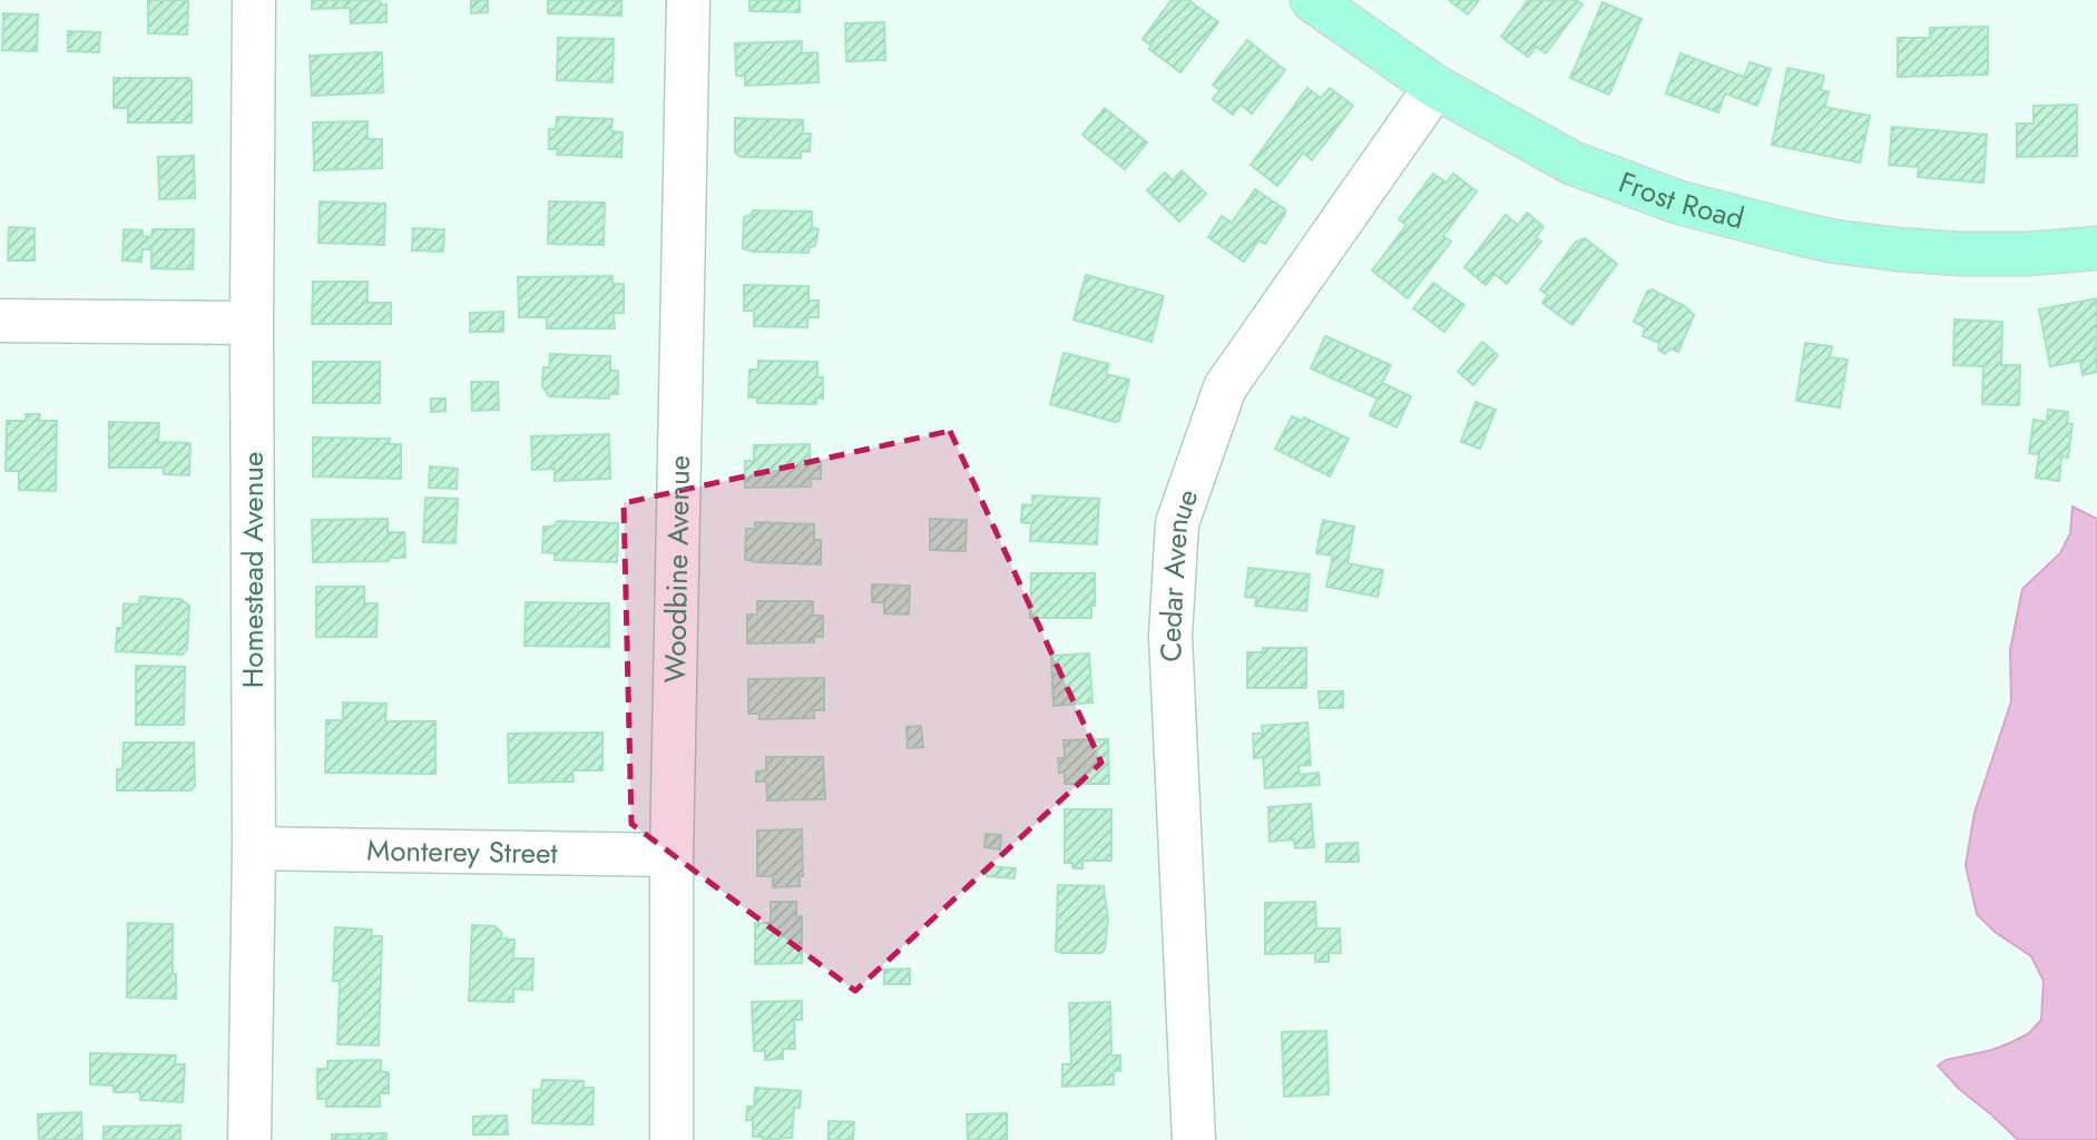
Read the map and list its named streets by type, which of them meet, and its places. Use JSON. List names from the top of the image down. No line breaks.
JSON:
{"streets":{"main road":["Frost Road"],"street":["Homestead Avenue","Woodbine Avenue","Cedar Avenue","Monterey Street"]},"crossings":[["Frost Road","Cedar Avenue"],["Homestead Avenue","Monterey Street"],["Woodbine Avenue","Monterey Street"]]}
